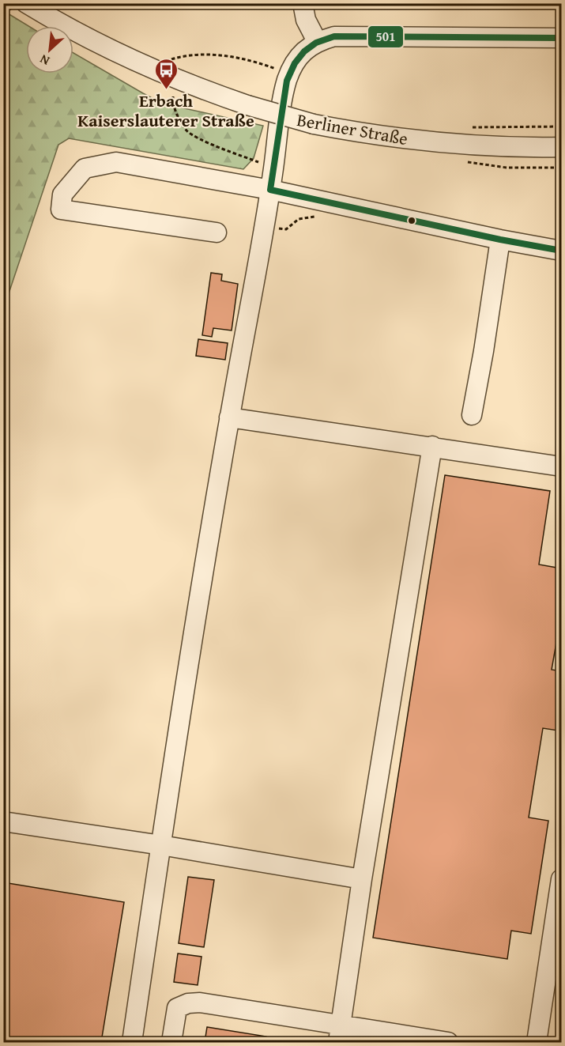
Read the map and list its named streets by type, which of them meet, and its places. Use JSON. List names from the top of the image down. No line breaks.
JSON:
{"streets":{"street":["Berliner Straße"]},"places":{"bus stop":["Erbach Kaiserslauterer Straße"]},"lines":["transit line 501"],"north":"bottom left"}
